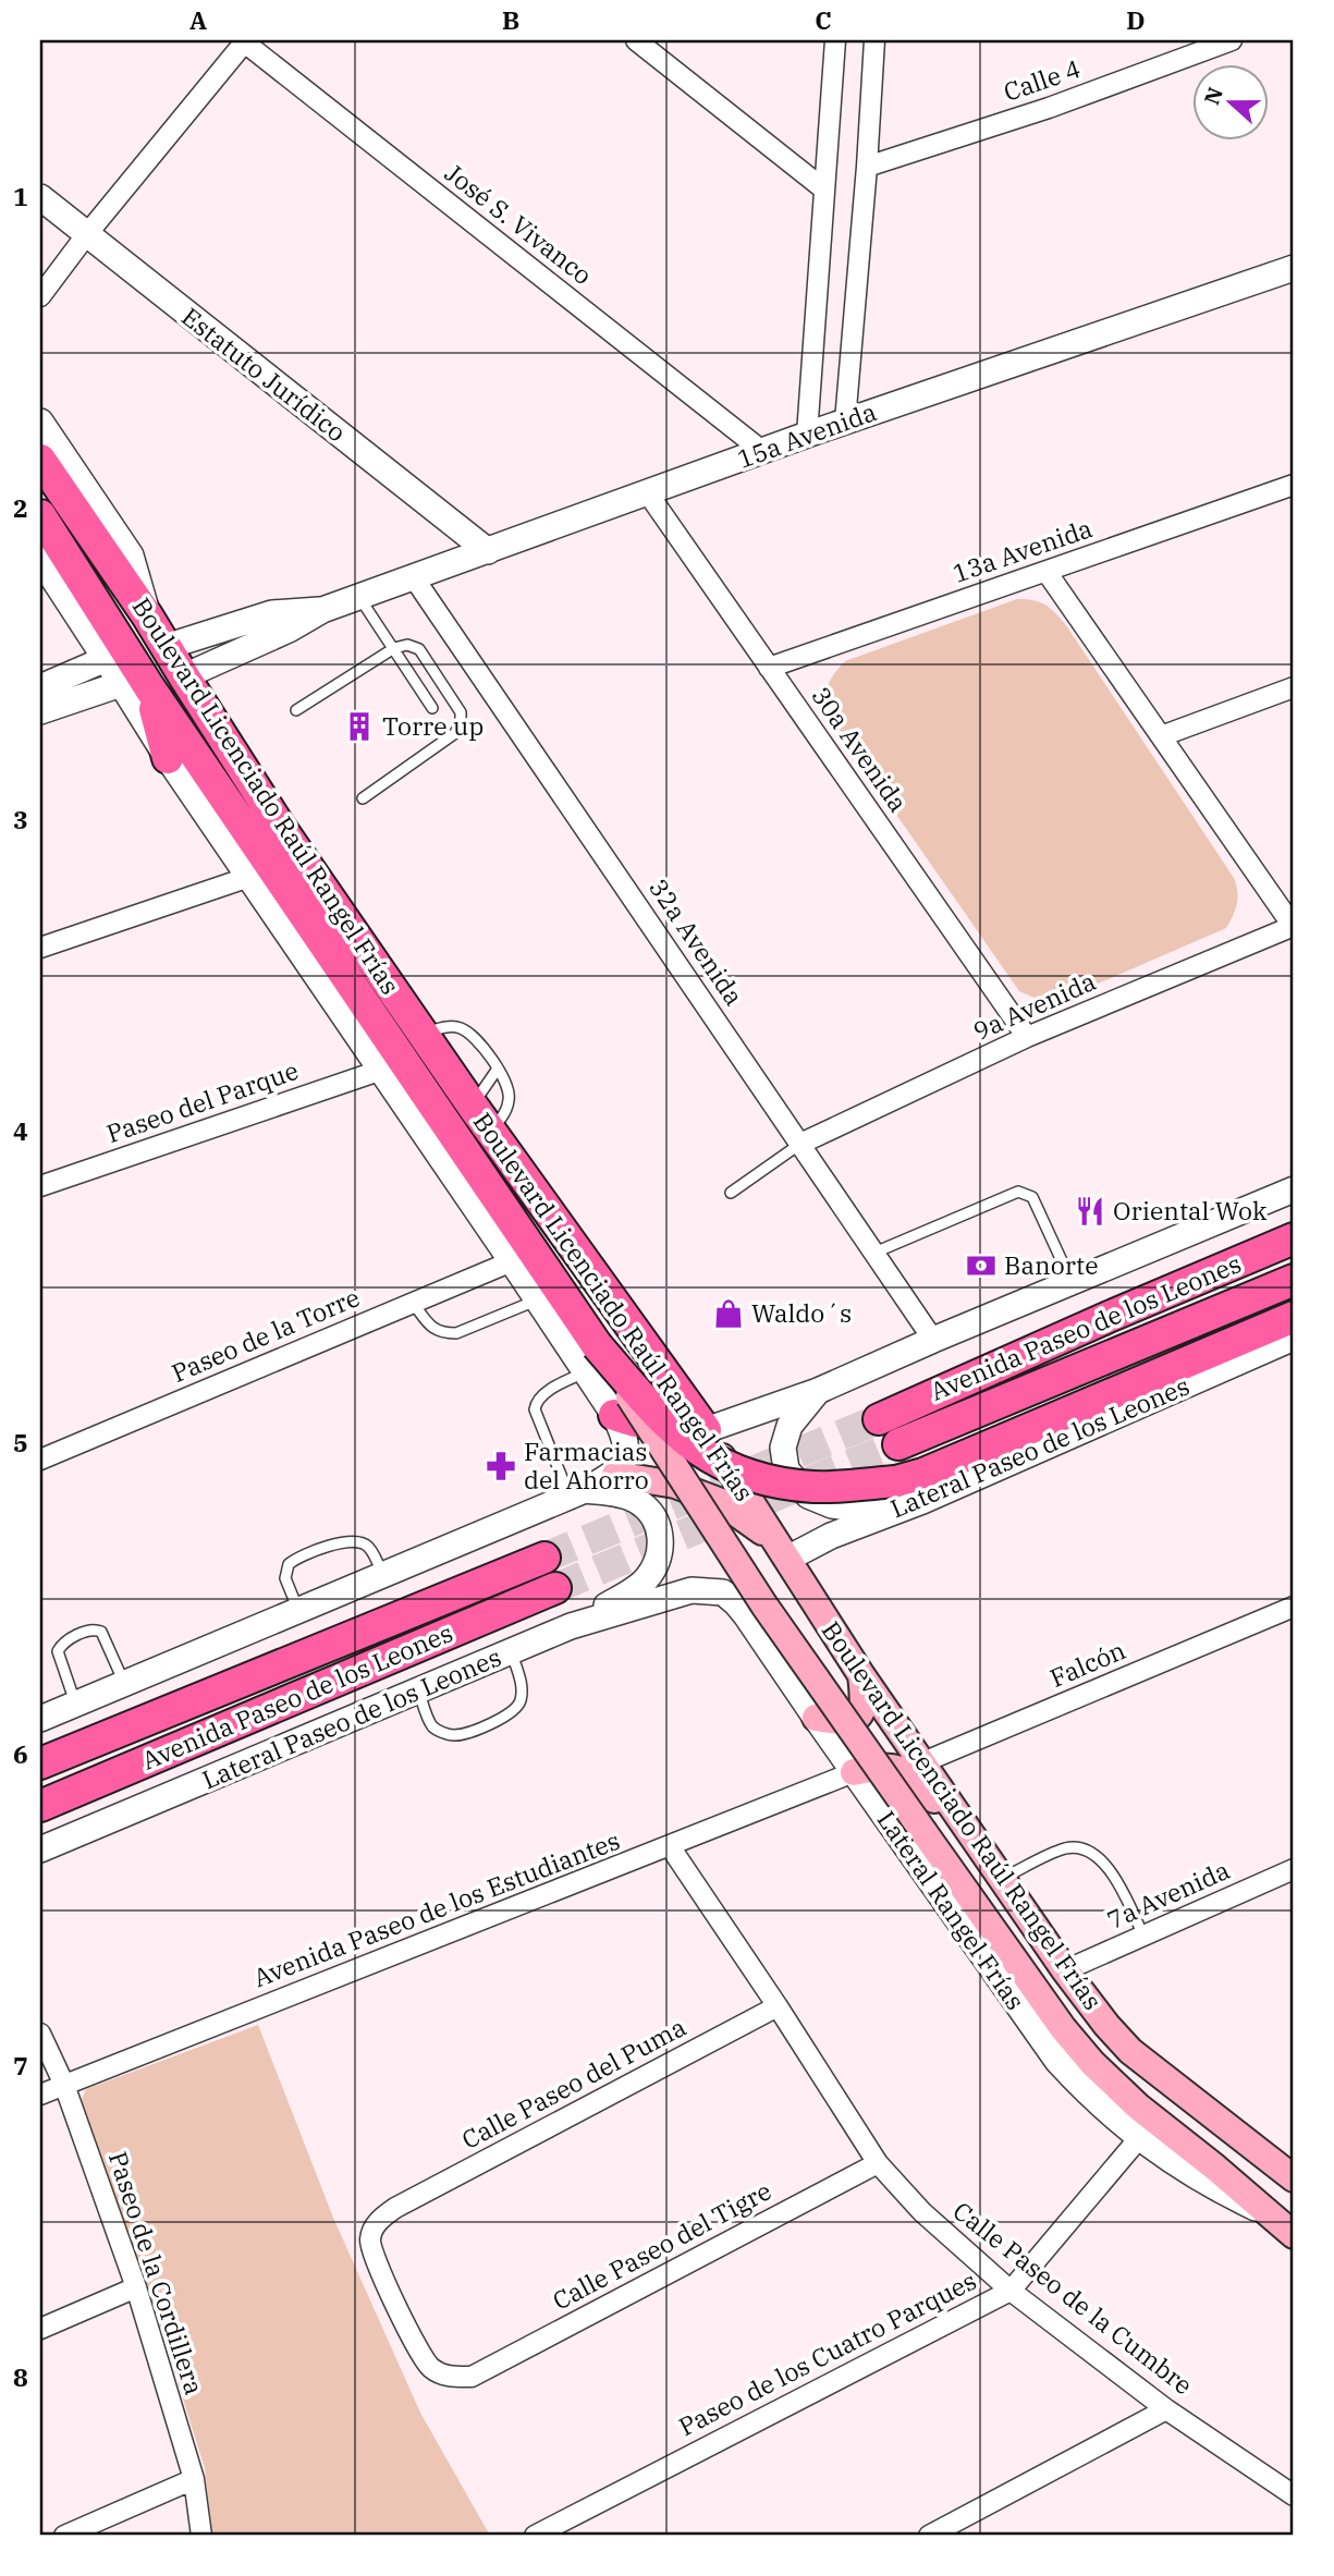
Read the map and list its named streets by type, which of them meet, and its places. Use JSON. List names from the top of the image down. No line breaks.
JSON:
{"streets":{"main road":["Boulevard Licenciado Raúl Rangel Frías","Avenida Paseo de los Leones"],"street":["Calle 4","José S. Vivanco","Estatuto Jurídico","15a Avenida","13a Avenida","30a Avenida","32a Avenida","9a Avenida","Paseo del Parque","Paseo de la Torre","Lateral Paseo de los Leones","Falcón","7a Avenida","Avenida Paseo de los Estudiantes","Lateral Rangel Frías","Calle Paseo del Puma","Calle Paseo del Tigre","Paseo de la Cordillera","Calle Paseo de la Cumbre","Paseo de los Cuatro Parques"]},"crossings":[["José S. Vivanco","15a Avenida"],["Estatuto Jurídico","15a Avenida"],["15a Avenida","30a Avenida"],["15a Avenida","Boulevard Licenciado Raúl Rangel Frías"],["15a Avenida","32a Avenida"],["13a Avenida","30a Avenida"],["30a Avenida","9a Avenida"],["Boulevard Licenciado Raúl Rangel Frías","Lateral Paseo de los Leones"],["Boulevard Licenciado Raúl Rangel Frías","Falcón"],["Boulevard Licenciado Raúl Rangel Frías","7a Avenida"],["Boulevard Licenciado Raúl Rangel Frías","Lateral Rangel Frías"],["32a Avenida","9a Avenida"],["Lateral Paseo de los Leones","Lateral Rangel Frías"],["Avenida Paseo de los Estudiantes","Lateral Rangel Frías"],["Avenida Paseo de los Estudiantes","Paseo de la Cordillera"],["Avenida Paseo de los Estudiantes","Calle Paseo de la Cumbre"],["Lateral Rangel Frías","Paseo de los Cuatro Parques"],["Calle Paseo del Puma","Calle Paseo del Tigre"],["Calle Paseo del Puma","Calle Paseo de la Cumbre"],["Calle Paseo del Tigre","Calle Paseo de la Cumbre"],["Calle Paseo de la Cumbre","Paseo de los Cuatro Parques"]],"places":{"building":["Torre up"],"restaurant":["Oriental Wok"],"bank":["Banorte"],"shop":["Waldo´s"],"pharmacy":["Farmacias del Ahorro"]},"north":"left","grid":{"columns":["A","B","C","D"],"rows":["1","2","3","4","5","6","7","8"]}}
